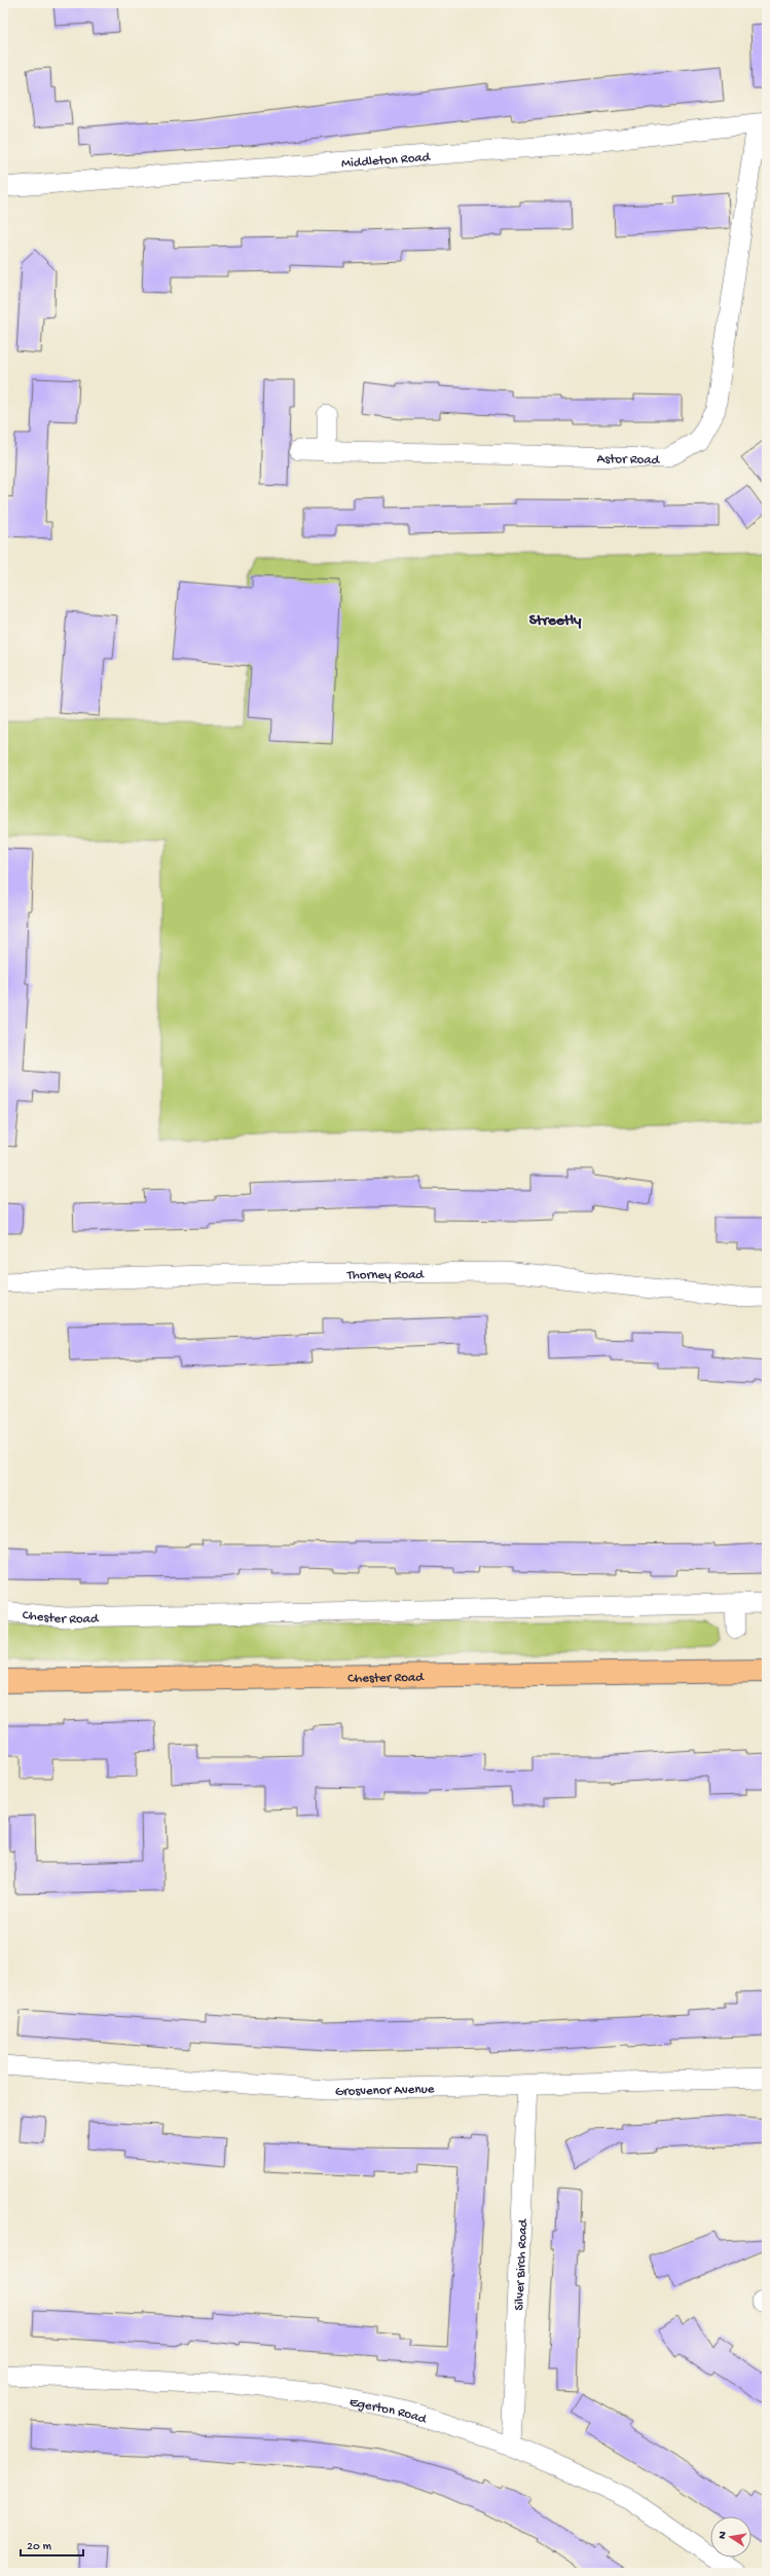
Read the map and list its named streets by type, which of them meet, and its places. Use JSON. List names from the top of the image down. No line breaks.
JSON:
{"streets":{"highway":["Chester Road"],"street":["Middleton Road","Astor Road","Thorney Road","Grosvenor Avenue","Silver Birch Road","Egerton Road"]},"crossings":[["Middleton Road","Astor Road"],["Grosvenor Avenue","Silver Birch Road"],["Silver Birch Road","Egerton Road"]],"districts":["Streetly"],"scale_bar":"20 m","north":"left"}
